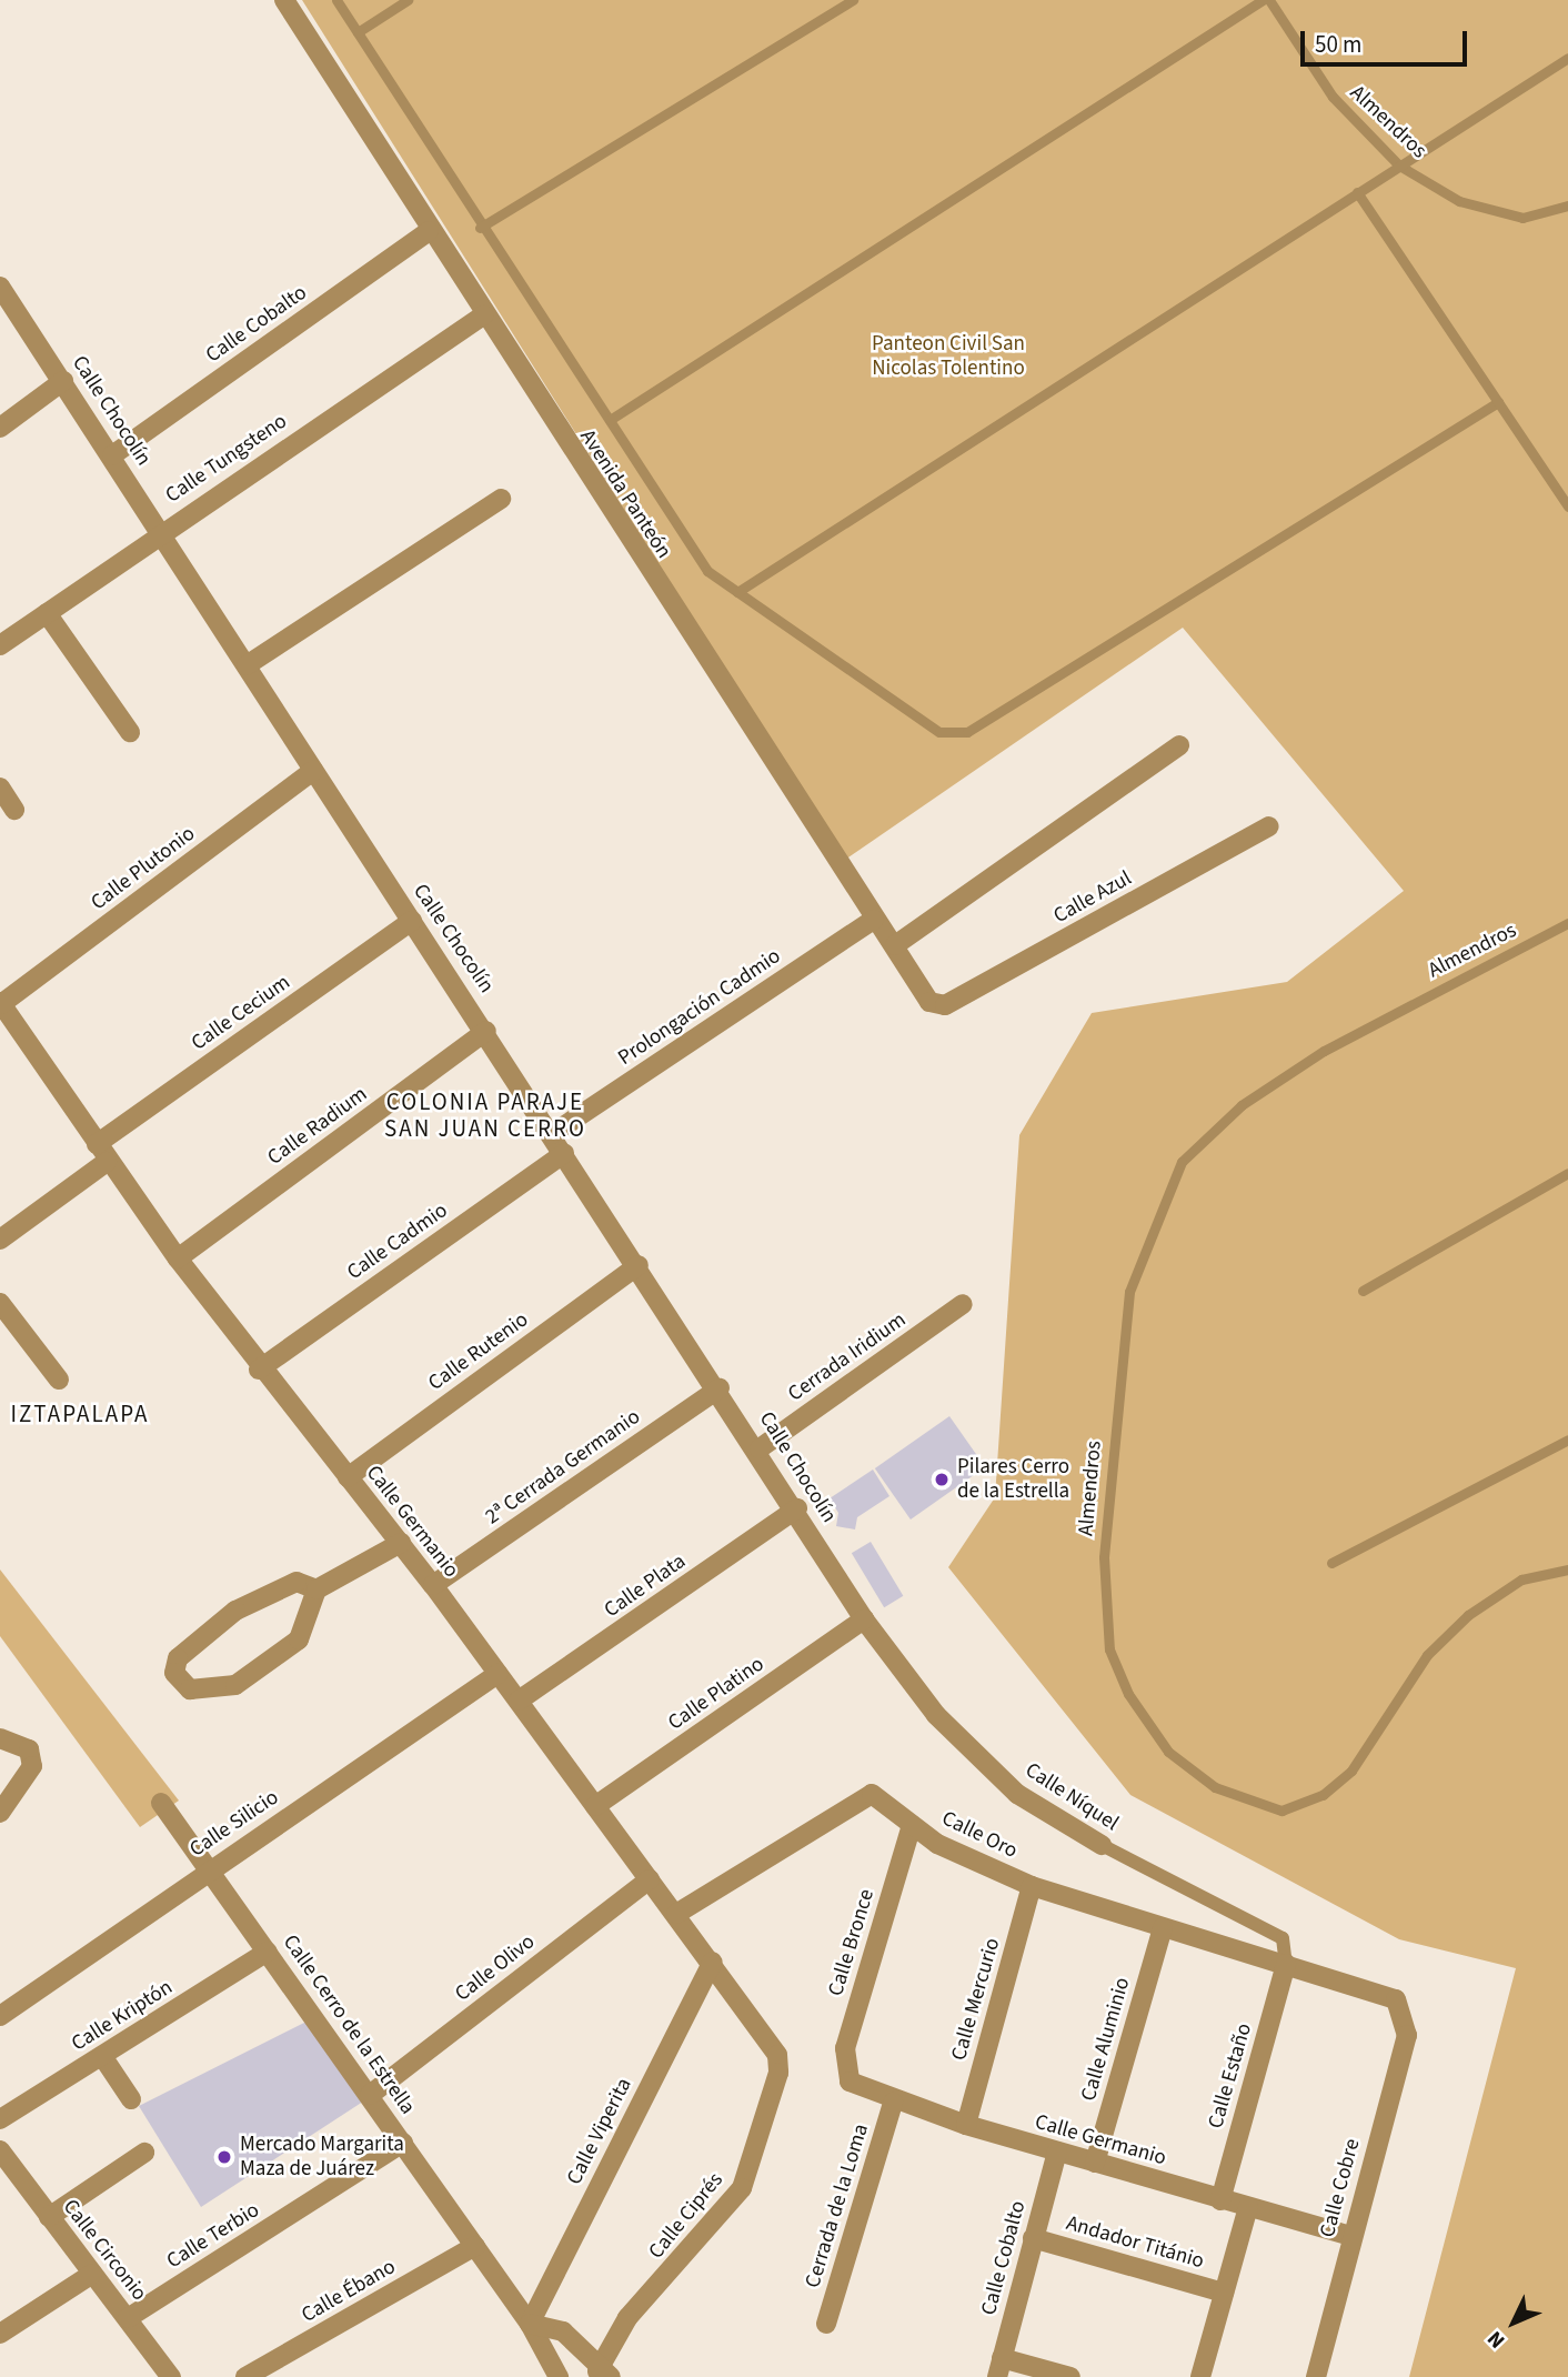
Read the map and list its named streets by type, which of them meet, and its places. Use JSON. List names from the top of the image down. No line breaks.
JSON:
{"streets":{"street":["Calle Cobalto","Calle Chocolín","Calle Tungsteno","Avenida Panteón","Calle Plutonio","Calle Azul","Prolongación Cadmio","Calle Cecium","Calle Radium","Calle Cadmio","Calle Rutenio","Cerrada Iridium","2ª Cerrada Germanio","Calle Germanio","Calle Plata","Calle Platino","Calle Níquel","Calle Silicio","Calle Oro","Calle Bronce","Calle Olivo","Calle Mercurio","Calle Kriptón","Calle Cerro de la Estrella","Calle Aluminio","Calle Estaño","Calle Viperita","Calle Cobre","Cerrada de la Loma","Calle Ciprés","Calle Terbio","Andador Titánio","Calle Circonio","Calle Ébano"],"lane":["Almendros"]},"crossings":[["Calle Cobalto","Calle Chocolín"],["Calle Cobalto","Avenida Panteón"],["Calle Cobalto","Calle Germanio"],["Calle Cobalto","Andador Titánio"],["Calle Chocolín","Calle Tungsteno"],["Calle Chocolín","Calle Plutonio"],["Calle Chocolín","Prolongación Cadmio"],["Calle Chocolín","Calle Cecium"],["Calle Chocolín","Calle Radium"],["Calle Chocolín","Calle Cadmio"],["Calle Chocolín","Calle Rutenio"],["Calle Chocolín","Cerrada Iridium"],["Calle Chocolín","2ª Cerrada Germanio"],["Calle Chocolín","Calle Plata"],["Calle Chocolín","Calle Platino"],["Calle Chocolín","Calle Níquel"],["Calle Tungsteno","Avenida Panteón"],["Avenida Panteón","Calle Azul"],["Avenida Panteón","Prolongación Cadmio"],["Calle Plutonio","Calle Germanio"],["Calle Cecium","Calle Germanio"],["Calle Radium","Calle Germanio"],["Calle Cadmio","Calle Germanio"],["Calle Rutenio","Calle Germanio"],["2ª Cerrada Germanio","Calle Germanio"],["Calle Germanio","Calle Plata"],["Calle Germanio","Calle Platino"],["Calle Germanio","Calle Silicio"],["Calle Germanio","Calle Oro"],["Calle Germanio","Calle Bronce"],["Calle Germanio","Calle Olivo"],["Calle Germanio","Calle Mercurio"],["Calle Germanio","Calle Aluminio"],["Calle Germanio","Calle Estaño"],["Calle Germanio","Calle Viperita"],["Calle Germanio","Calle Cobre"],["Calle Germanio","Cerrada de la Loma"],["Calle Germanio","Calle Ciprés"],["Calle Platino","Calle Níquel"],["Calle Níquel","Calle Estaño"],["Calle Níquel","Calle Cobre"],["Calle Silicio","Calle Cerro de la Estrella"],["Calle Oro","Calle Bronce"],["Calle Oro","Calle Mercurio"],["Calle Oro","Calle Aluminio"],["Calle Olivo","Calle Cerro de la Estrella"],["Calle Kriptón","Calle Cerro de la Estrella"],["Calle Cerro de la Estrella","Calle Viperita"],["Calle Cerro de la Estrella","Calle Terbio"],["Calle Cerro de la Estrella","Calle Ébano"],["Calle Estaño","Calle Cobre"],["Calle Terbio","Calle Circonio"]],"districts":["COLONIA PARAJE SAN JUAN CERRO","IZTAPALAPA"],"parks":["Panteon Civil San Nicolas Tolentino"],"places":["Pilares Cerro de la Estrella","Mercado Margarita Maza de Juárez"],"scale_bar":"50 m","north":"bottom left"}
